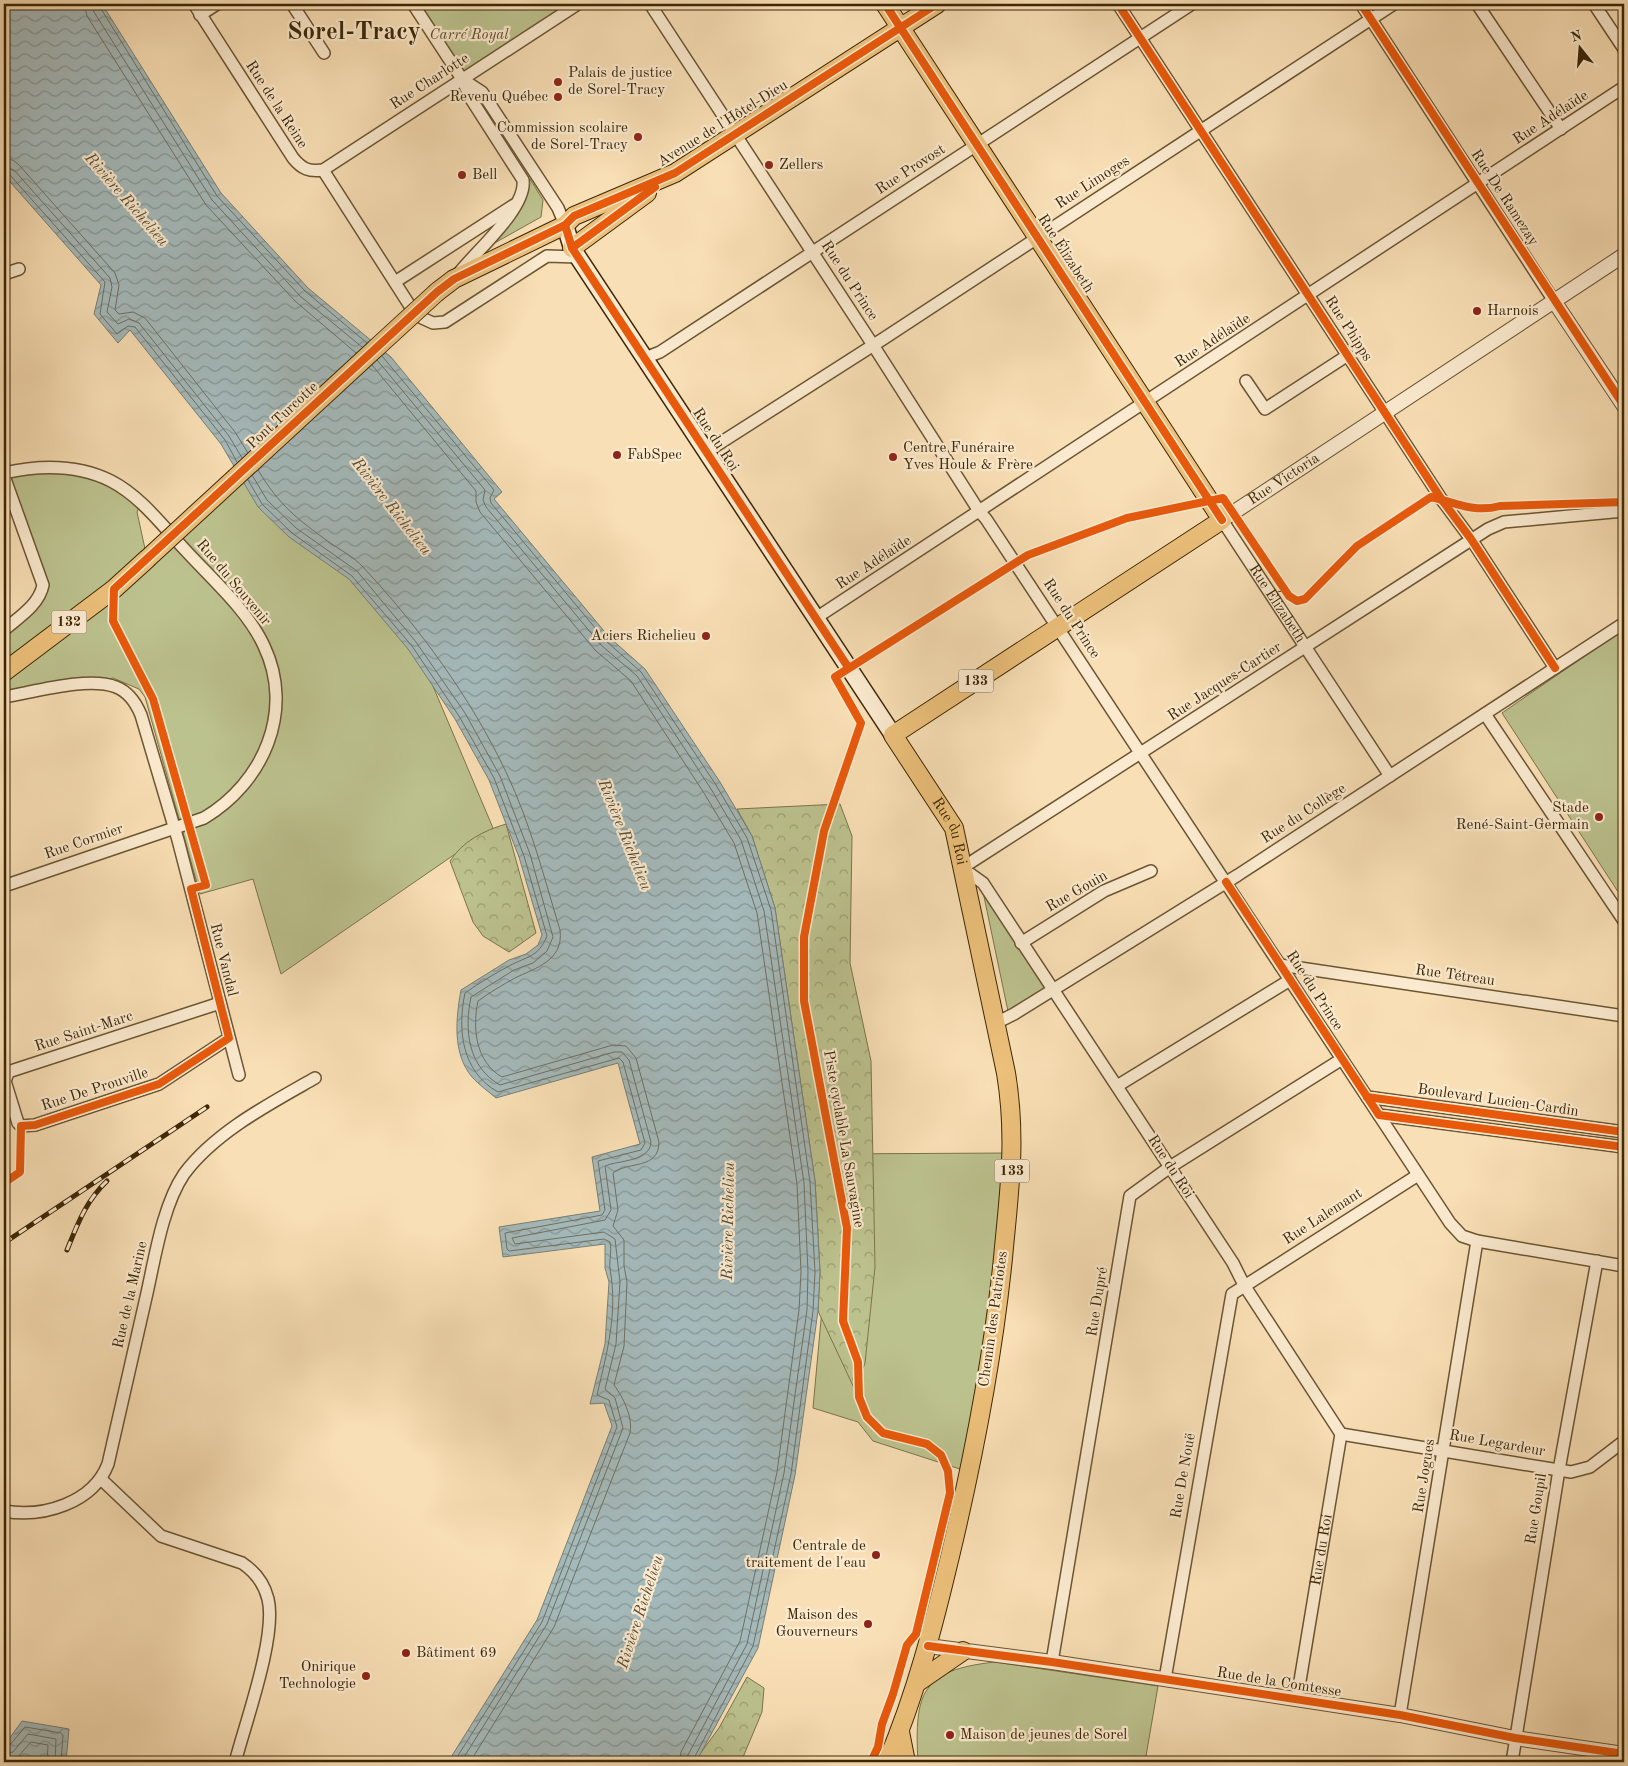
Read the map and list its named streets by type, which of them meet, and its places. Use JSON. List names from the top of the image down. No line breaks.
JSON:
{"streets":{"main road":["Avenue de l'Hôtel-Dieu","Rue Élizabeth","Pont Turcotte","Rue du Roi","Rue Victoria","132","133","Chemin des Patriotes"],"street":["Rue Charlotte","Rue de la Reine","Rue Adélaïde","Rue Provost","Rue Limoges","Rue De Ramezay","Rue du Prince","Rue Phipps","Rue du Souvenir","Rue Jacques-Cartier","Rue du Collège","Rue Cormier","Rue Gouin","Rue Vandal","Rue Tétreau","Rue Saint-Marc","Rue De Prouville","Boulevard Lucien-Cardin","Rue Lalemant","Rue de la Marine","Rue Dupré","Rue Legardeur","Rue De Nouë","Rue Jogues","Rue Goupil","Rue de la Comtesse"],"cycle path":["Piste cyclable La Sauvagine"]},"crossings":[["Rue Charlotte","Rue de la Reine"],["Rue Charlotte","Rue du Roi"],["Rue Adélaïde","Rue De Ramezay"],["Rue Adélaïde","Rue Élizabeth"],["Rue Adélaïde","Rue du Prince"],["Rue Adélaïde","Rue Phipps"],["Rue Adélaïde","Rue du Roi"],["Avenue de l'Hôtel-Dieu","Rue Élizabeth"],["Avenue de l'Hôtel-Dieu","Rue du Prince"],["Avenue de l'Hôtel-Dieu","Pont Turcotte"],["Avenue de l'Hôtel-Dieu","Rue du Roi"],["Rue Provost","Rue Élizabeth"],["Rue Provost","Rue du Prince"],["Rue Provost","Rue Phipps"],["Rue Provost","Rue du Roi"],["Rue Limoges","Rue De Ramezay"],["Rue Limoges","Rue Élizabeth"],["Rue Limoges","Rue du Prince"],["Rue Limoges","Rue Phipps"],["Rue Limoges","Rue du Roi"],["Rue De Ramezay","Rue Victoria"],["Rue Élizabeth","Rue Victoria"],["Rue Élizabeth","Rue Jacques-Cartier"],["Rue Élizabeth","Rue du Collège"],["Rue du Prince","Rue Victoria"],["Rue du Prince","Rue Jacques-Cartier"],["Rue du Prince","Rue du Collège"],["Rue du Prince","Rue Tétreau"],["Rue du Prince","Boulevard Lucien-Cardin"],["Rue du Prince","Rue Lalemant"],["Rue du Prince","Rue Dupré"],["Rue du Prince","Rue Jogues"],["Rue du Prince","Rue Goupil"],["Rue Phipps","Rue Victoria"],["Rue Phipps","Rue Jacques-Cartier"],["Rue Phipps","Rue du Collège"],["Pont Turcotte","132"],["Rue du Roi","Rue Victoria"],["Rue du Roi","Rue Jacques-Cartier"],["Rue du Roi","Rue du Collège"],["Rue du Roi","Rue Gouin"],["Rue du Roi","Rue Lalemant"],["Rue du Roi","Rue Dupré"],["Rue du Roi","Chemin des Patriotes"],["Rue du Roi","Rue Legardeur"],["Rue du Roi","Rue De Nouë"],["Rue du Roi","Rue de la Comtesse"],["Rue du Souvenir","Rue Cormier"],["Rue du Souvenir","Rue Vandal"],["Rue Jacques-Cartier","Chemin des Patriotes"],["Rue du Collège","Chemin des Patriotes"],["Rue Cormier","Rue Vandal"],["Rue Vandal","Rue Saint-Marc"],["Rue Vandal","Rue De Prouville"],["Rue Saint-Marc","Rue De Prouville"],["Rue Lalemant","Rue De Nouë"],["Rue Dupré","Rue de la Comtesse"],["Chemin des Patriotes","Rue de la Comtesse"],["Rue Legardeur","Rue Jogues"],["Rue Legardeur","Rue Goupil"],["Rue De Nouë","Rue de la Comtesse"],["Rue Jogues","Rue de la Comtesse"],["Rue Goupil","Rue de la Comtesse"]],"districts":["Sorel-Tracy"],"water":["Rivière Richelieu"],"parks":["Carré Royal"],"places":["Palais de justice de Sorel-Tracy","Revenu Québec","Commission scolaire de Sorel-Tracy","Zellers","Bell","Harnois","FabSpec","Centre Funéraire Yves Houle & Frère","Aciers Richelieu","Stade René-Saint-Germain","Centrale de traitement de l'eau","Maison des Gouverneurs","Bâtiment 69","Onirique Technologie","Maison de jeunes de Sorel"],"north":"top"}
